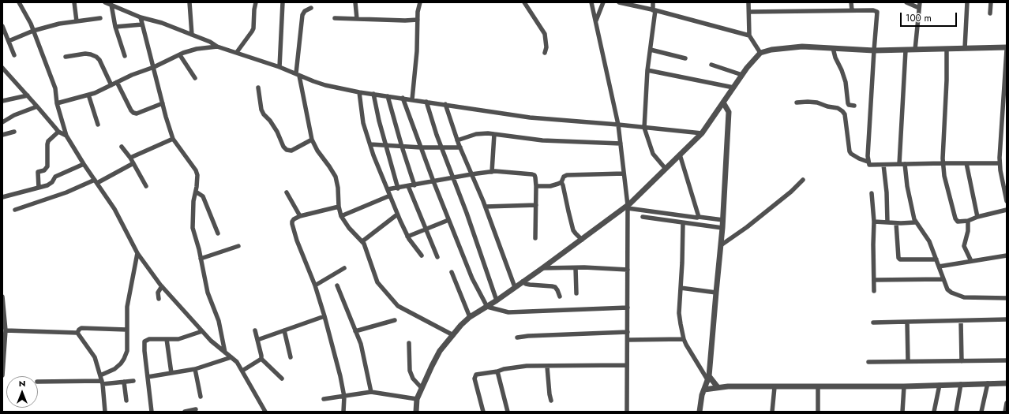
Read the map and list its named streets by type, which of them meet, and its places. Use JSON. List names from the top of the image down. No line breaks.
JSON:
{"scale_bar":"100 m","north":"top"}
